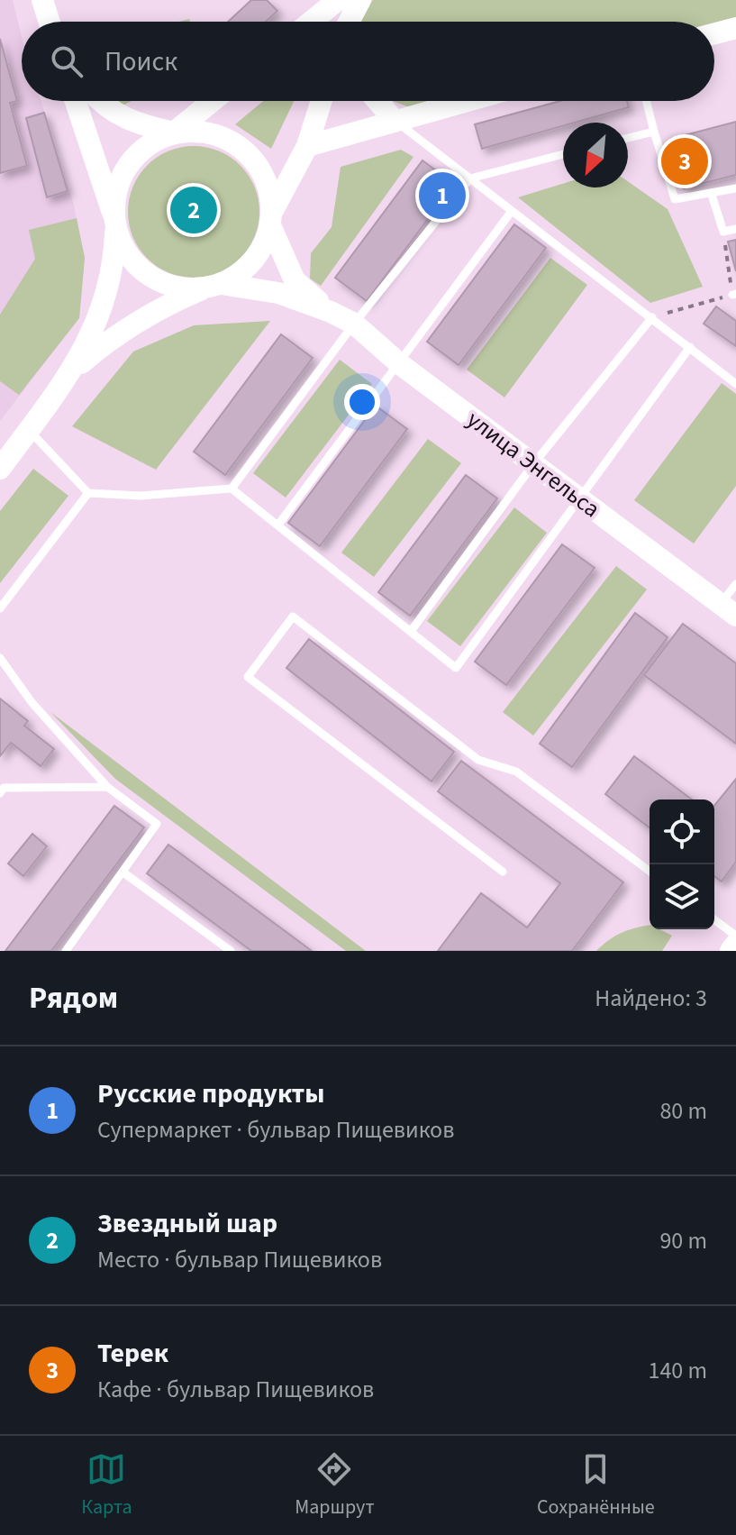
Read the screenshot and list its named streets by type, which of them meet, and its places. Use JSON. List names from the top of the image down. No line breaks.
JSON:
{"streets":{"main road":["улица Энгельса"]},"north":"bottom left","page":{"search":"Поиск","pins":["3","1","2"],"heading":["Рядом","Найдено: 3"],"list":[{"mark":"1","name":"Русские продукты","note":"Супермаркет · бульвар Пищевиков","value":"80 m"},{"mark":"2","name":"Звездный шар","note":"Место · бульвар Пищевиков","value":"90 m"},{"mark":"3","name":"Терек","note":"Кафе · бульвар Пищевиков","value":"140 m"}],"nav":["Карта","Маршрут","Сохранённые"]}}
